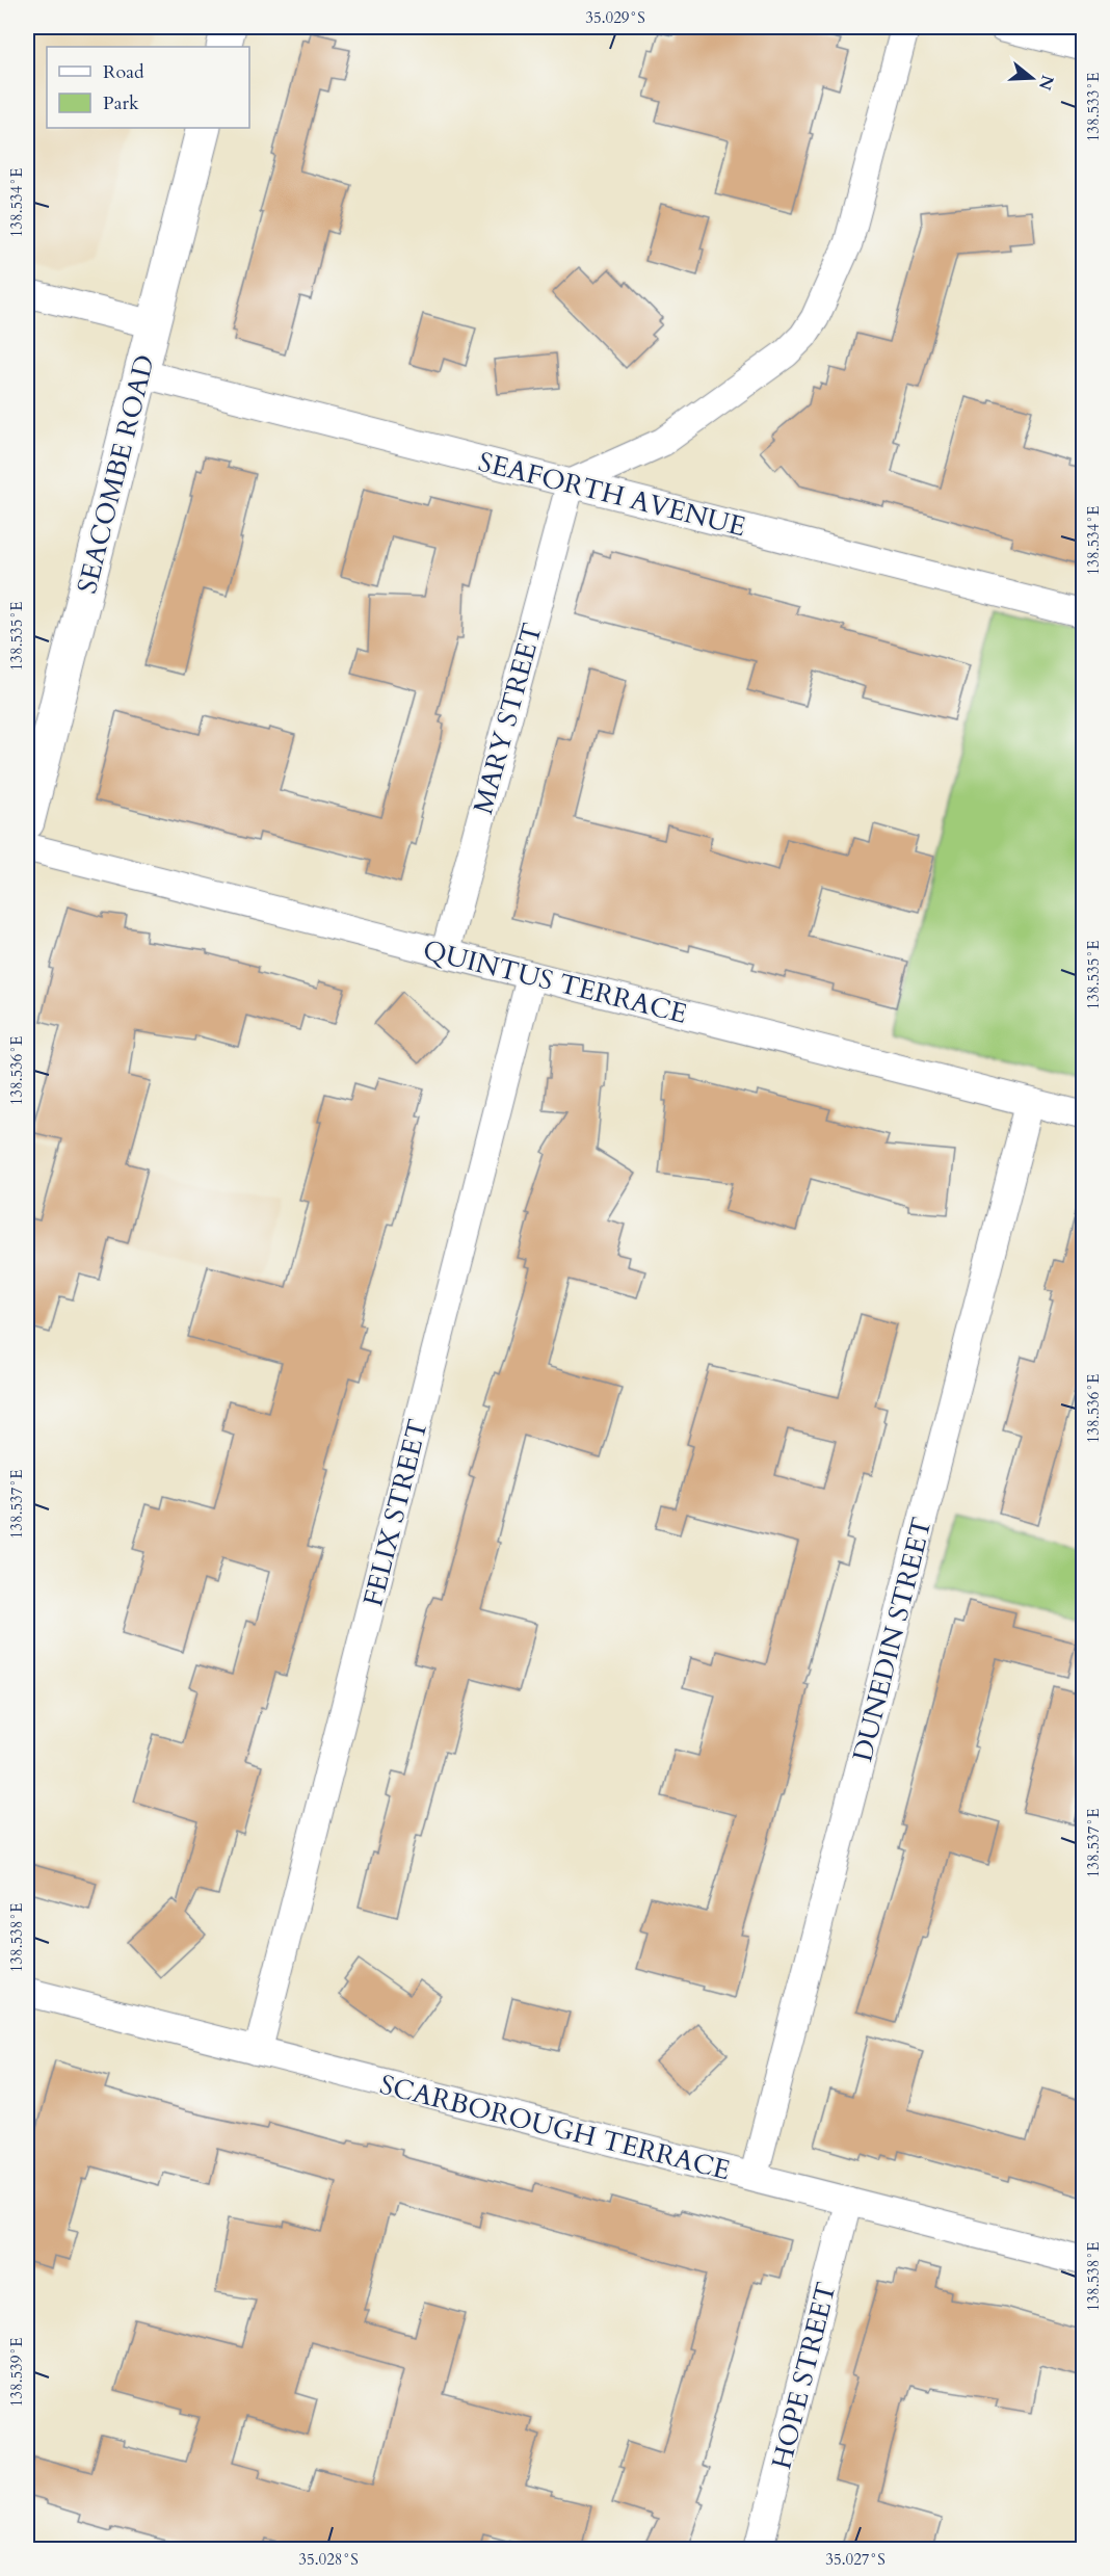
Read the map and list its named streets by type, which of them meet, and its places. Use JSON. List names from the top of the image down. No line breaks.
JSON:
{"streets":{"main road":["SEACOMBE ROAD"],"street":["SEAFORTH AVENUE","MARY STREET","QUINTUS TERRACE","FELIX STREET","DUNEDIN STREET","SCARBOROUGH TERRACE","HOPE STREET"]},"crossings":[["SEACOMBE ROAD","SEAFORTH AVENUE"],["SEAFORTH AVENUE","MARY STREET"],["MARY STREET","QUINTUS TERRACE"],["QUINTUS TERRACE","FELIX STREET"],["QUINTUS TERRACE","DUNEDIN STREET"],["FELIX STREET","SCARBOROUGH TERRACE"],["DUNEDIN STREET","SCARBOROUGH TERRACE"],["SCARBOROUGH TERRACE","HOPE STREET"]],"legend":["Road","Park"],"north":"right","coordinates":["35.029°S","138.533°E","138.534°E","138.535°E","138.536°E","138.537°E","138.538°E","138.539°E","35.028°S","35.027°S"]}
